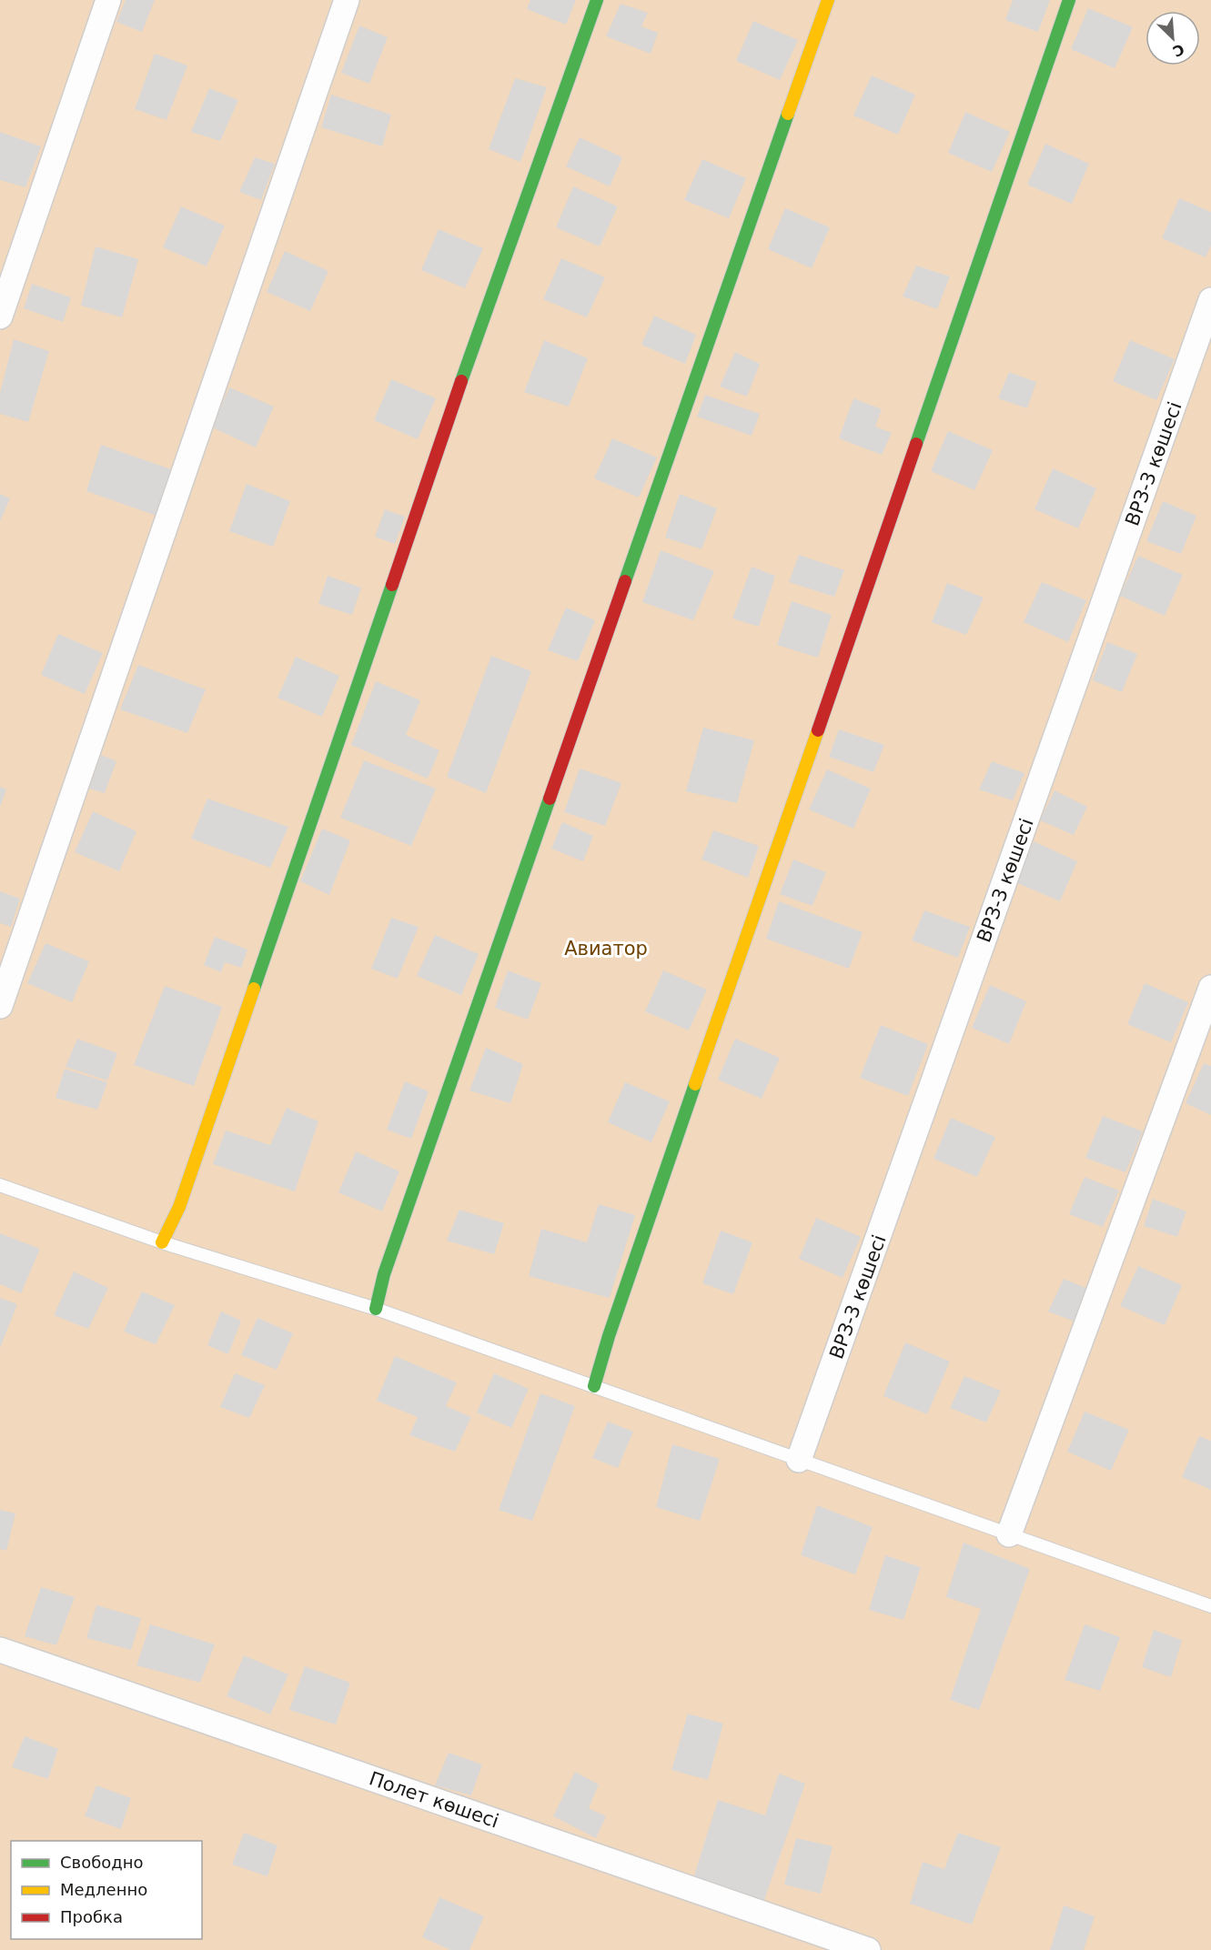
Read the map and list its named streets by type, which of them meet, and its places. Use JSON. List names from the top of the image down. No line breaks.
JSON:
{"streets":{"street":["ВРЗ-3 көшесі","Полет көшесі"]},"parks":["Авиатор"],"legend":["Свободно","Медленно","Пробка"],"north":"bottom right"}
